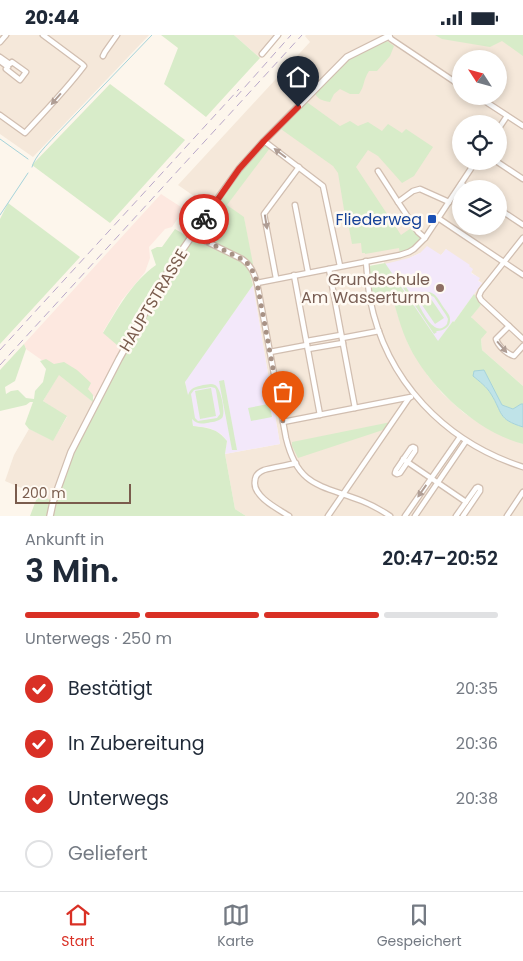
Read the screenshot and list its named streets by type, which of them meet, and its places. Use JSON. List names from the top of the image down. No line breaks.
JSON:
{"streets":{"street":["HAUPTSTRASSE"]},"places":{"transit":["Fliederweg"],"other":["Grundschule Am Wasserturm"]},"scale_bar":"200 m","north":"top left","page":{"status":"20:44","scale":"200 m","heading":["3 Min.","Ankunft in","20:47–20:52"],"bar":"Unterwegs · 250 m","list":[["Bestätigt","20:35"],["In Zubereitung","20:36"],["Unterwegs","20:38"],"Geliefert"],"tabs":["Start","Karte","Gespeichert"]}}
